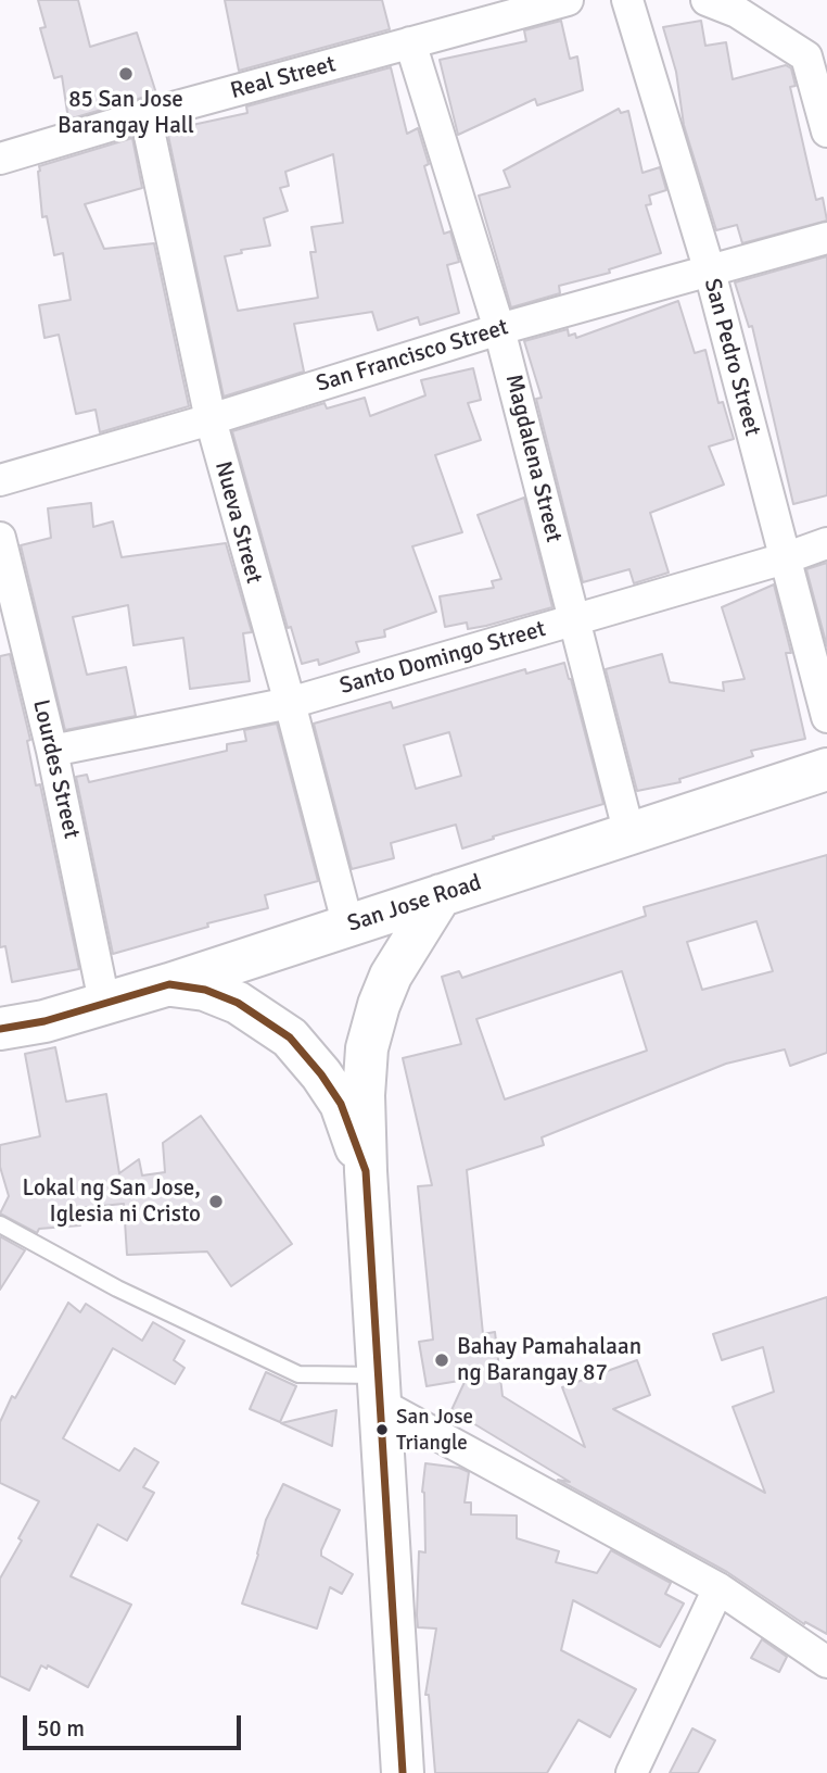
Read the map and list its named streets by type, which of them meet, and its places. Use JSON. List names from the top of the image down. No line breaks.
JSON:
{"streets":{"main road":["San Jose Road"],"street":["Real Street","San Francisco Street","San Pedro Street","Magdalena Street","Nueva Street","Santo Domingo Street","Lourdes Street"]},"crossings":[["Real Street","Magdalena Street"],["Real Street","Nueva Street"],["San Francisco Street","San Pedro Street"],["San Francisco Street","Magdalena Street"],["San Francisco Street","Nueva Street"],["San Pedro Street","Santo Domingo Street"],["Magdalena Street","Santo Domingo Street"],["Magdalena Street","San Jose Road"],["Nueva Street","Santo Domingo Street"],["Nueva Street","San Jose Road"],["Santo Domingo Street","Lourdes Street"],["Lourdes Street","San Jose Road"]],"places":["85 San Jose Barangay Hall","Lokal ng San Jose, Iglesia ni Cristo","Bahay Pamahalaan ng Barangay 87","San Jose Triangle"],"scale_bar":"50 m"}
